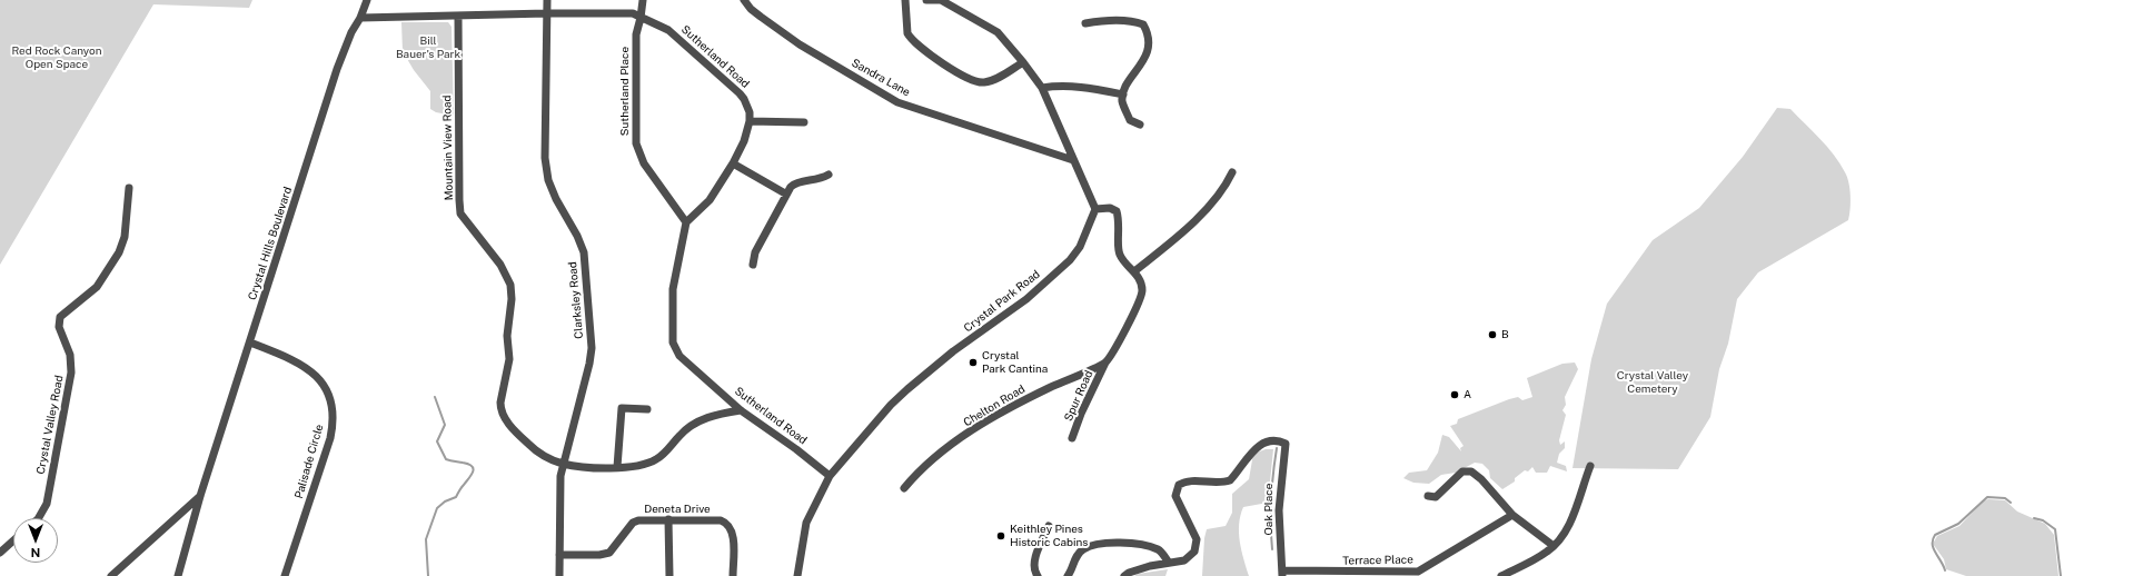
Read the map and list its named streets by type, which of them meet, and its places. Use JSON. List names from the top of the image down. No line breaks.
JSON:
{"streets":{"street":["Sutherland Road","Sandra Lane","Sutherland Place","Mountain View Road","Crystal Hills Boulevard","Clarksley Road","Crystal Park Road","Spur Road","Chelton Road","Crystal Valley Road","Palisade Circle","Deneta Drive","Oak Place","Terrace Place"]},"crossings":[["Sutherland Road","Sutherland Place"],["Sutherland Road","Mountain View Road"],["Sutherland Road","Crystal Hills Boulevard"],["Sutherland Road","Clarksley Road"],["Sutherland Road","Crystal Park Road"],["Mountain View Road","Clarksley Road"],["Crystal Hills Boulevard","Palisade Circle"],["Clarksley Road","Deneta Drive"],["Spur Road","Chelton Road"],["Oak Place","Terrace Place"]],"parks":["Bill Bauer's Park","Red Rock Canyon Open Space","Crystal Valley Cemetery"],"places":["B","Crystal Park Cantina","A","Keithley Pines Historic Cabins"],"north":"bottom"}
